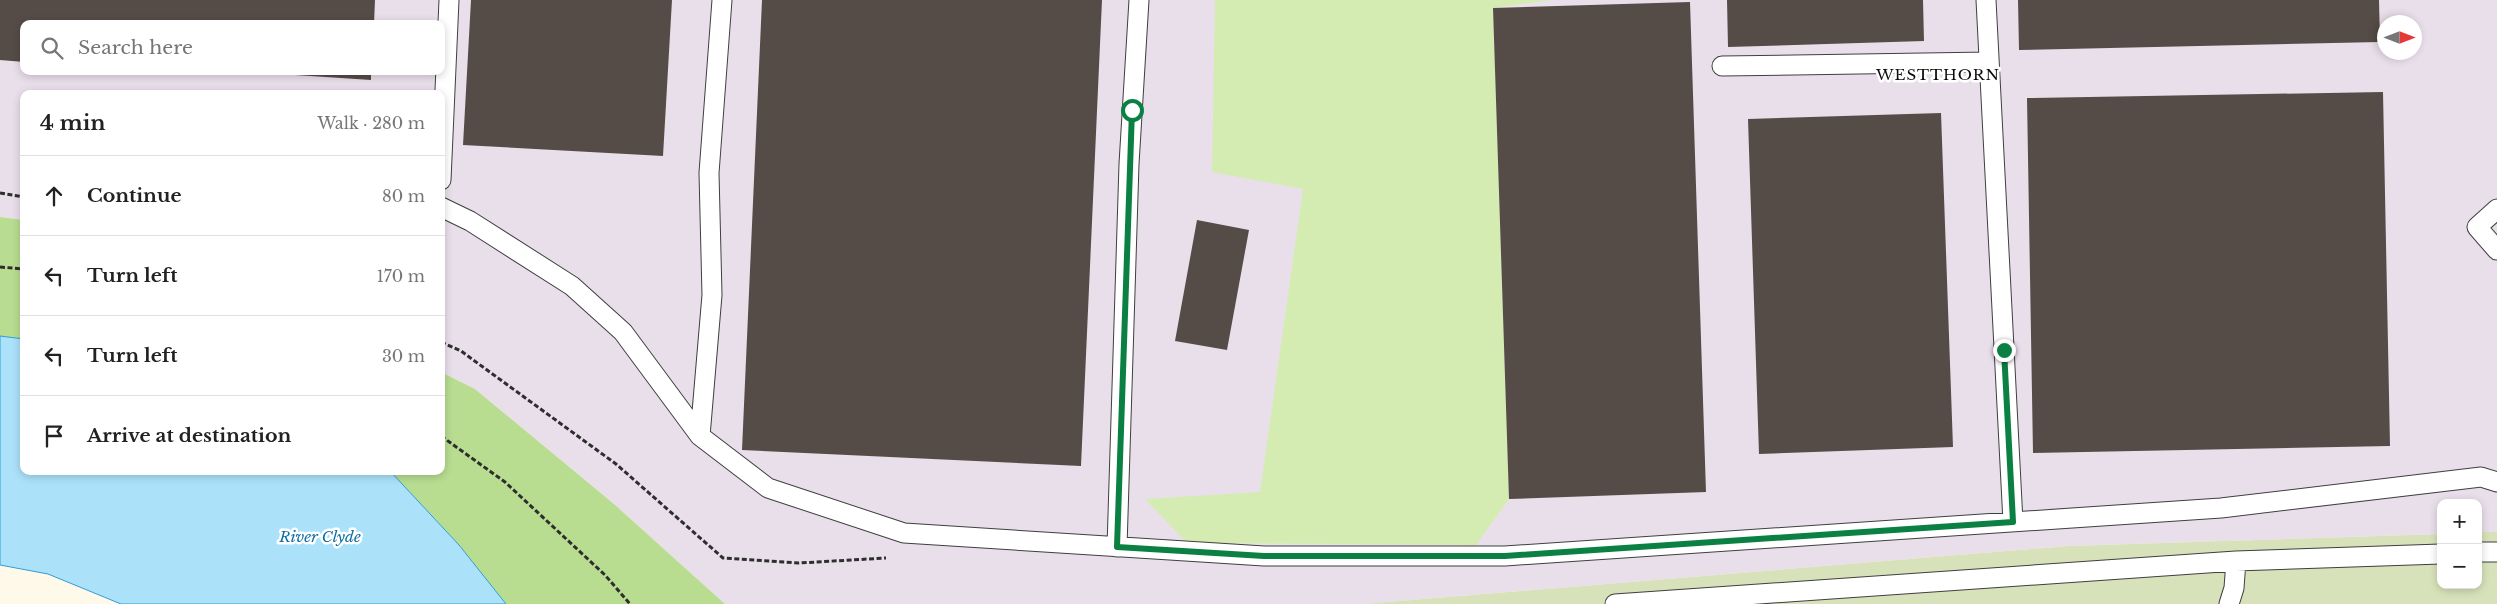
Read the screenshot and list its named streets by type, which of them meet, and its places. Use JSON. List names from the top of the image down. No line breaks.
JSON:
{"districts":["WESTTHORN"],"water":["River Clyde"],"north":"right","page":{"search":"Search here","heading":["4 min","Walk · 280 m"],"list":[["Continue","80 m"],["Turn left","170 m"],["Turn left","30 m"],"Arrive at destination"],"map_buttons":["+","−"]}}
